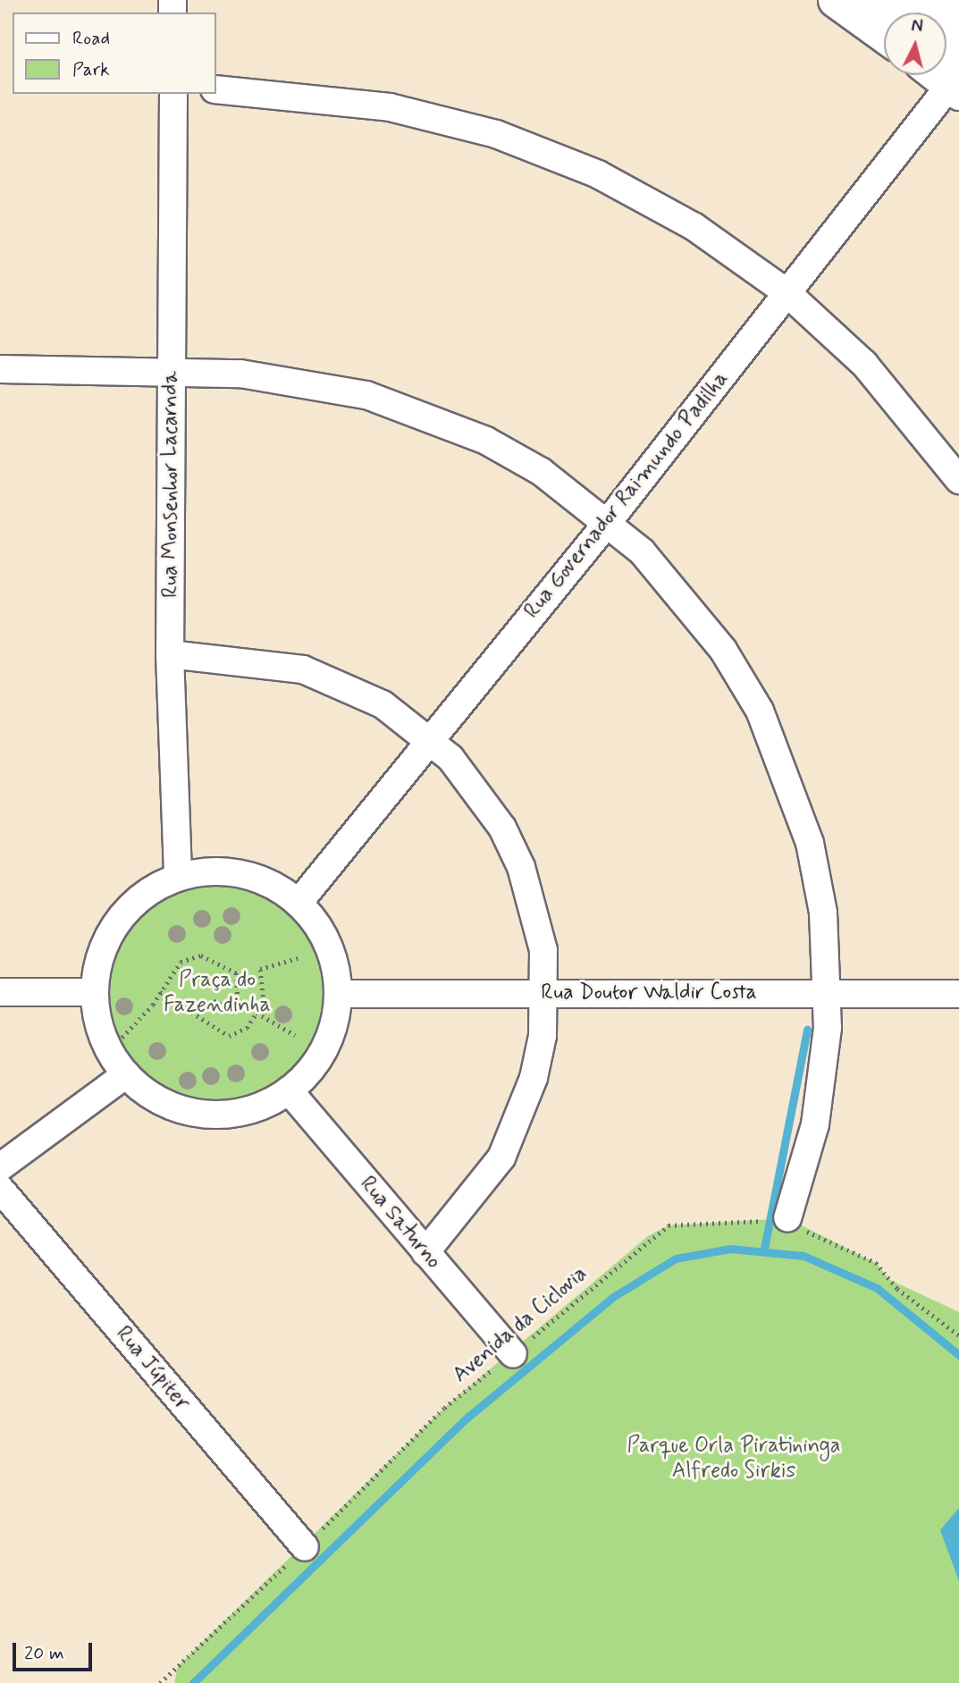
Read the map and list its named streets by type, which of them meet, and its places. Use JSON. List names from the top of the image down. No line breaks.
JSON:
{"streets":{"street":["Rua Monsenhor Lacarnda","Rua Governador Raimundo Padilha","Rua Doutor Waldir Costa","Rua Saturno","Rua Júpiter"],"path":["Avenida da Ciclovia"]},"crossings":[["Rua Saturno","Avenida da Ciclovia"],["Avenida da Ciclovia","Rua Júpiter"]],"parks":["Praça do Fazendinha","Parque Orla Piratininga Alfredo Sirkis"],"legend":["Road","Park"],"scale_bar":"20 m","north":"top"}
